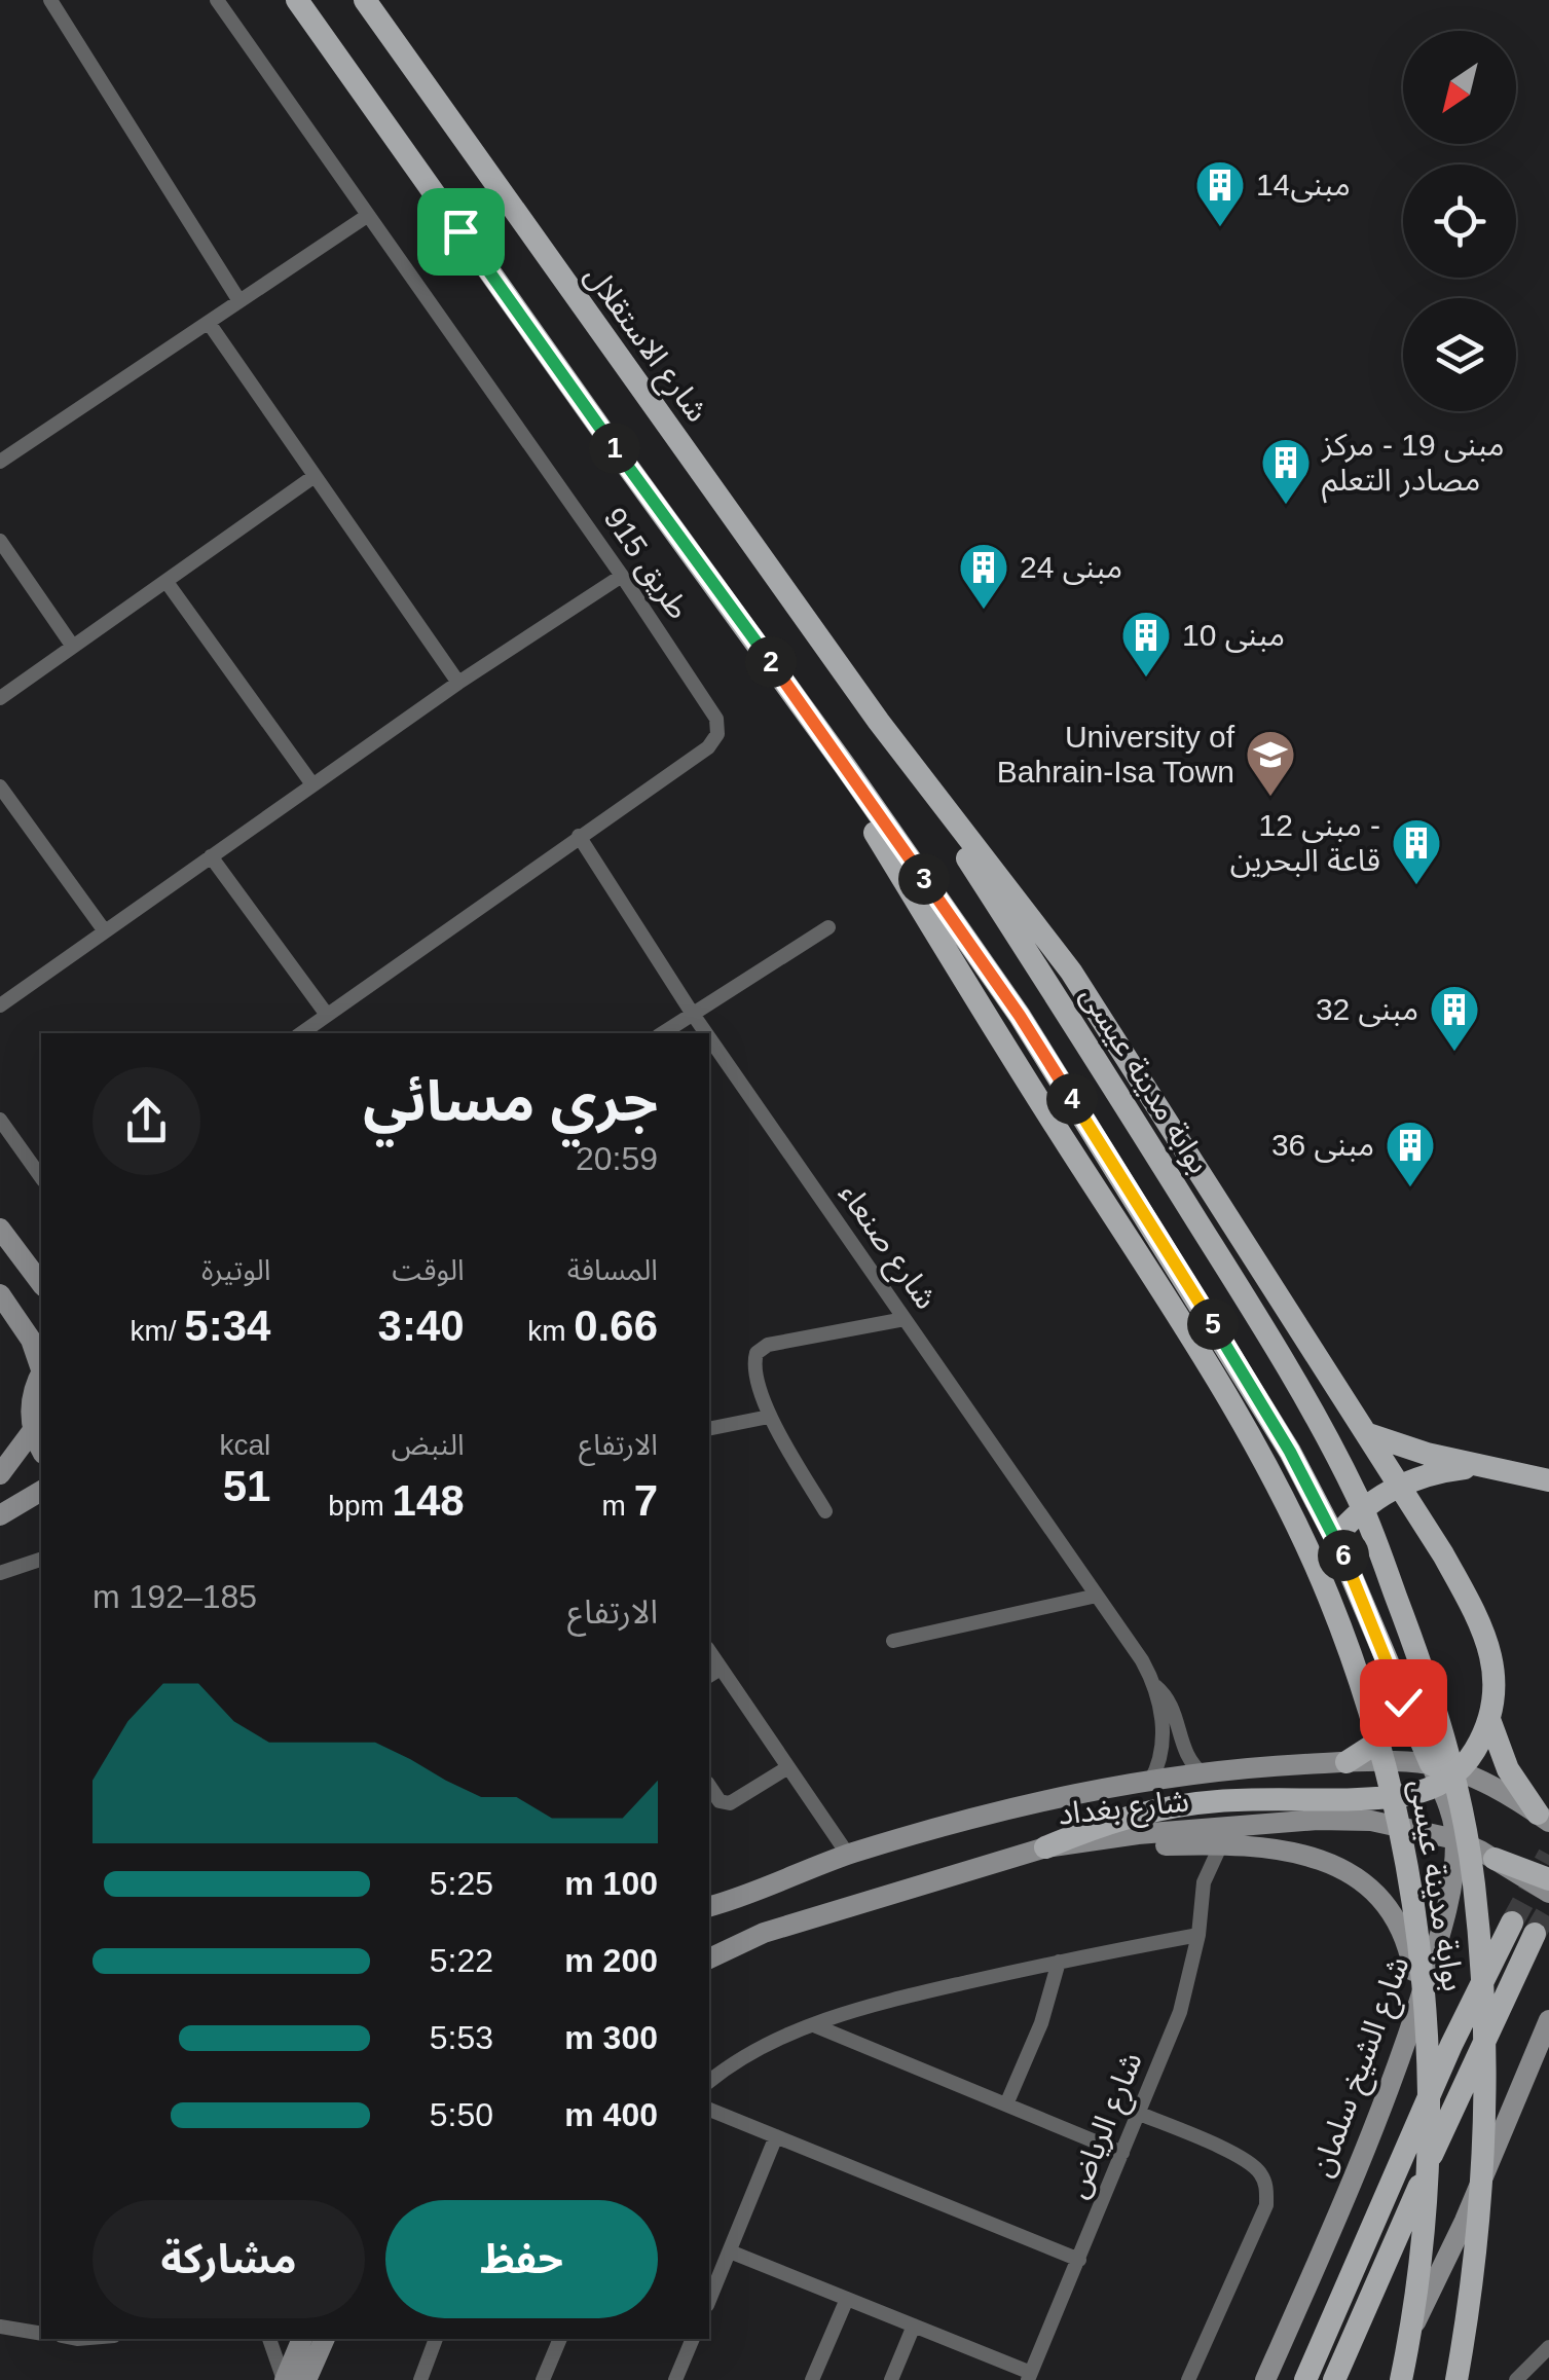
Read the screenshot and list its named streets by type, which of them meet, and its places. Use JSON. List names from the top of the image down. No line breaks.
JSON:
{"streets":{"main road":["شارع الاستقلال","بوابة مدينة عيسى","شارع بغداد","شارع الشيخ سلمان"],"street":["طريق 915","شارع صنعاء","شارع الرياض"]},"crossings":[["شارع الاستقلال","بوابة مدينة عيسى"],["طريق 915","شارع صنعاء"],["شارع صنعاء","شارع بغداد"],["شارع بغداد","شارع الشيخ سلمان"]],"places":{"building":["مبنى14","مبنى 19 - مركز مصادر التعلم","مبنى 24","مبنى 10","مبنى 12 - قاعة البحرين","مبنى 32","مبنى 36"],"school or university":["University of Bahrain-Isa Town"]},"north":"bottom left","page":{"pins":["1","2","3","4","5","6"],"heading":["جري مسائي","20:59"],"stats":[["المسافة","0.66 km"],["الوقت","3:40"],["الوتيرة","5:34 /km"],["الارتفاع","7 m"],["النبض","148 bpm"],["kcal","51"]],"chart":["الارتفاع","185–192 m"],"list":[{"name":"100 m","note":"5:25"},{"name":"200 m","note":"5:22"},{"name":"300 m","note":"5:53"},{"name":"400 m","note":"5:50"}],"buttons":["حفظ","مشاركة"]}}
